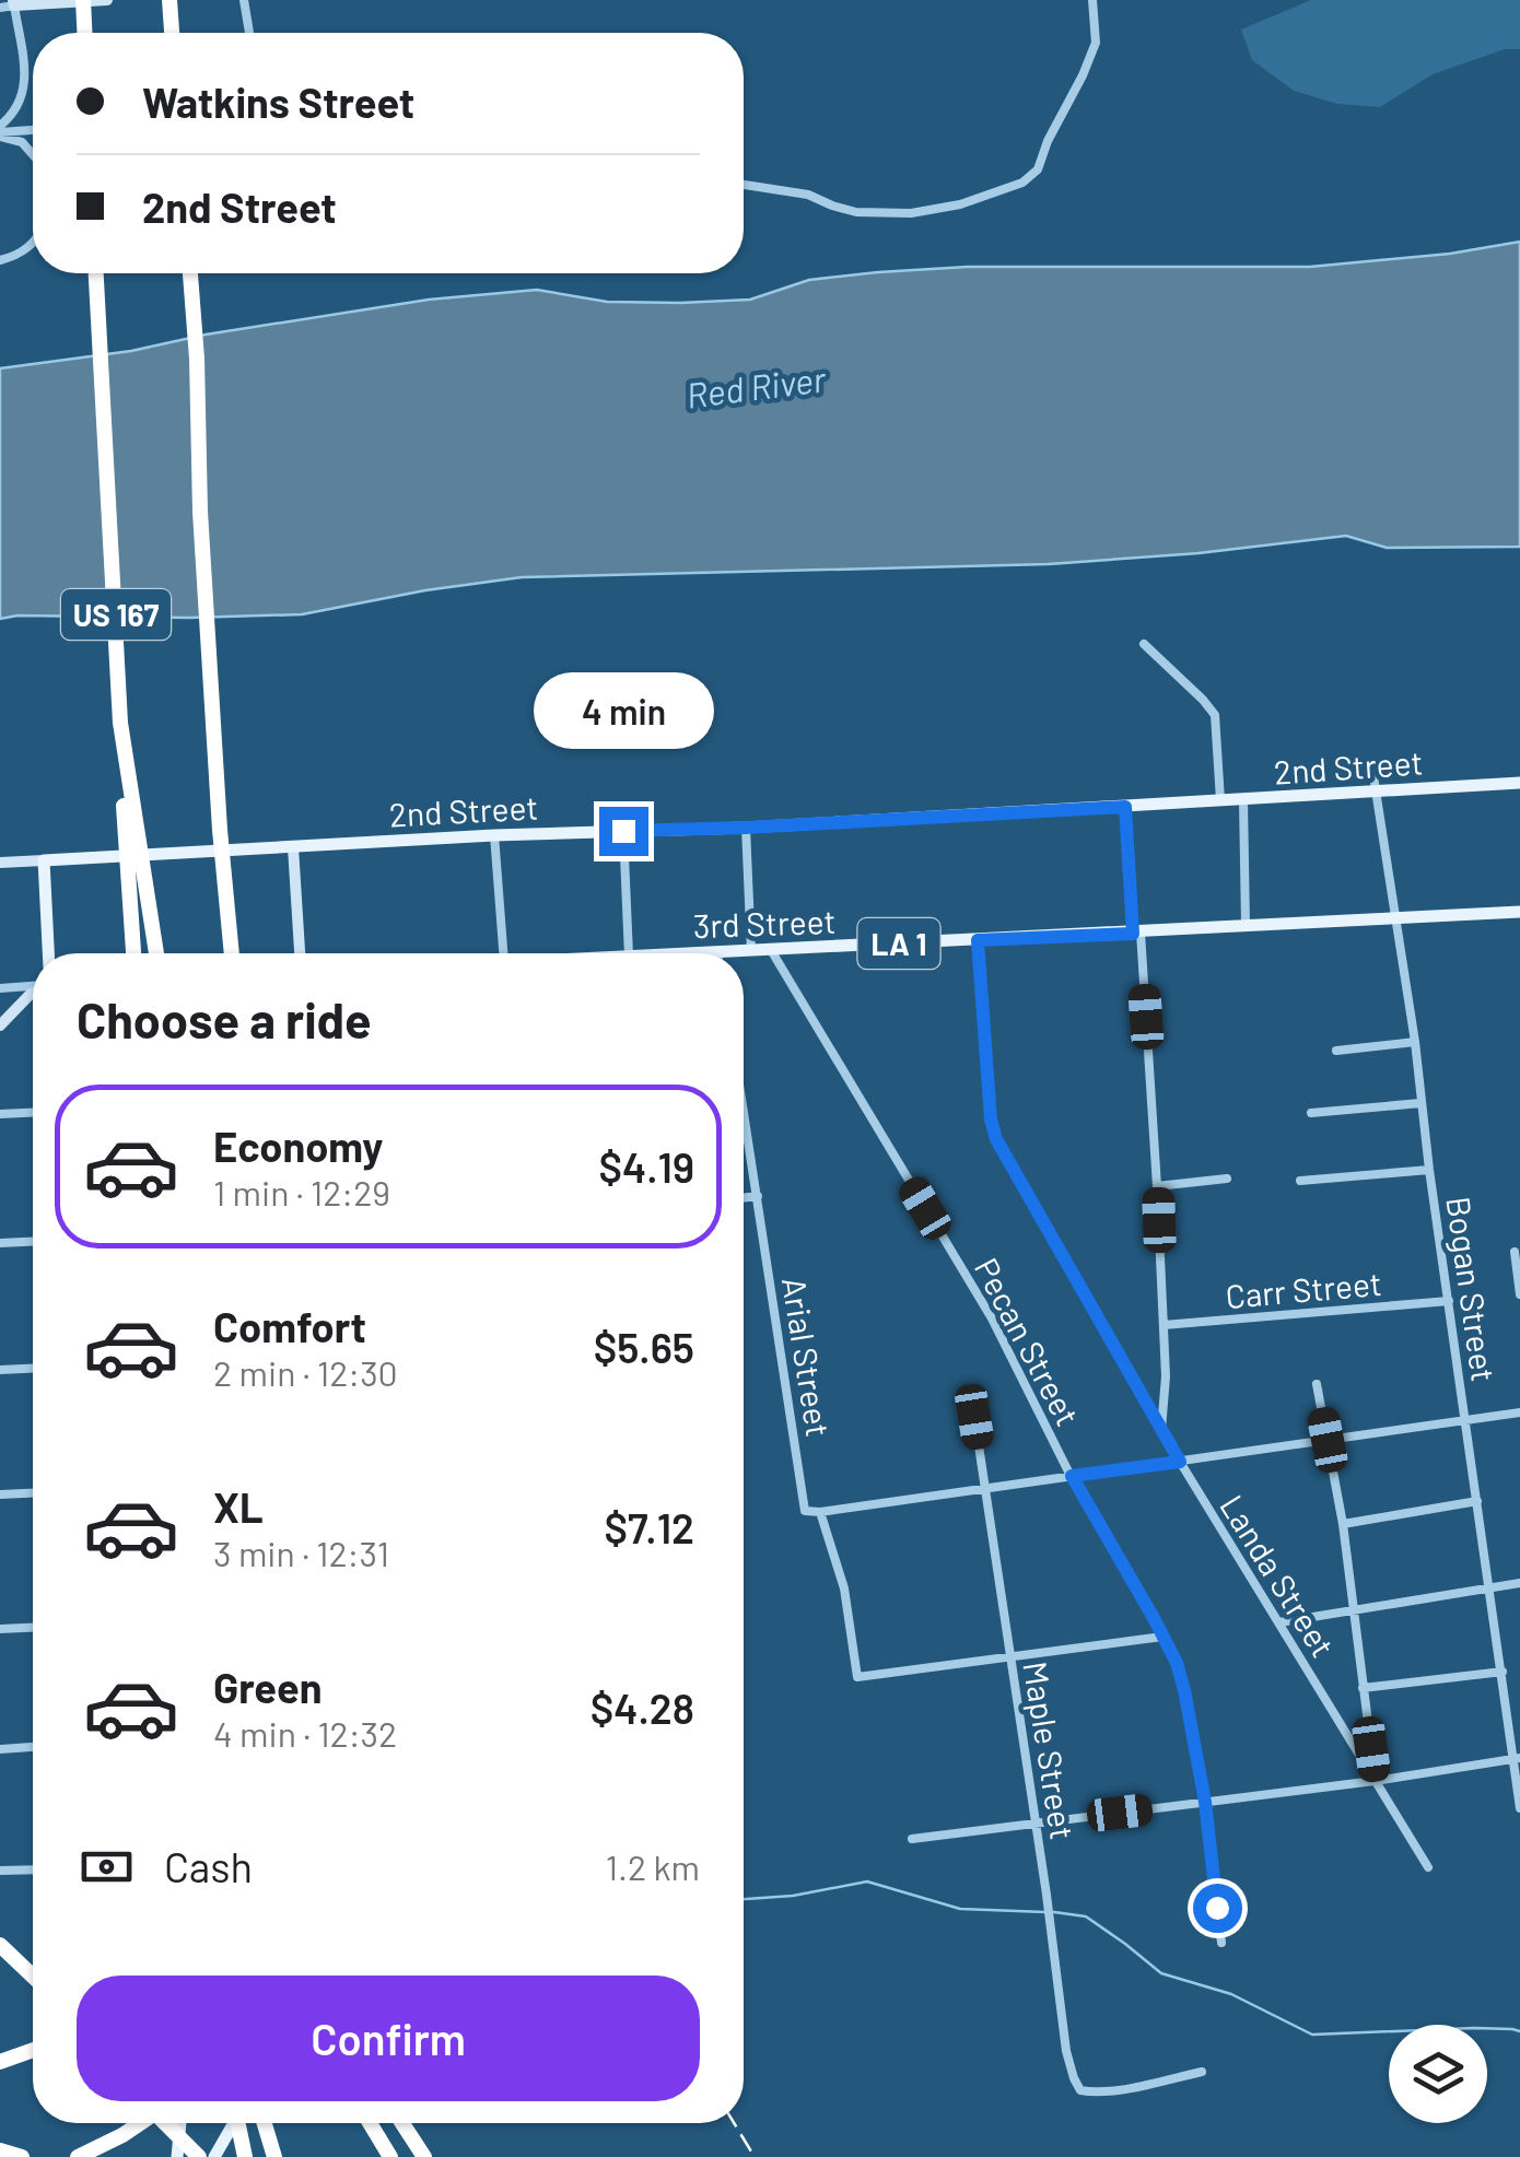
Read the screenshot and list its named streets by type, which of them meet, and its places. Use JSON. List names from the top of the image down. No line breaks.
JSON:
{"streets":{"highway":["US 167"],"main road":["2nd Street","3rd Street","LA 1"],"street":["Carr Street","Bogan Street","Pecan Street","Arial Street","Landa Street","Maple Street"]},"crossings":[["2nd Street","Bogan Street"],["3rd Street","Bogan Street"],["3rd Street","Pecan Street"],["3rd Street","Landa Street"],["Carr Street","Bogan Street"],["Arial Street","Maple Street"]],"water":["Red River"],"page":{"banner":["Watkins Street","2nd Street"],"bubble":"4 min","heading":"Choose a ride","list":[{"name":"Economy","note":"1 min · 12:29","value":"$4.19"},{"name":"Comfort","note":"2 min · 12:30","value":"$5.65"},{"name":"XL","note":"3 min · 12:31","value":"$7.12"},{"name":"Green","note":"4 min · 12:32","value":"$4.28"}],"pay":["Cash","1.2 km"],"buttons":"Confirm"}}
